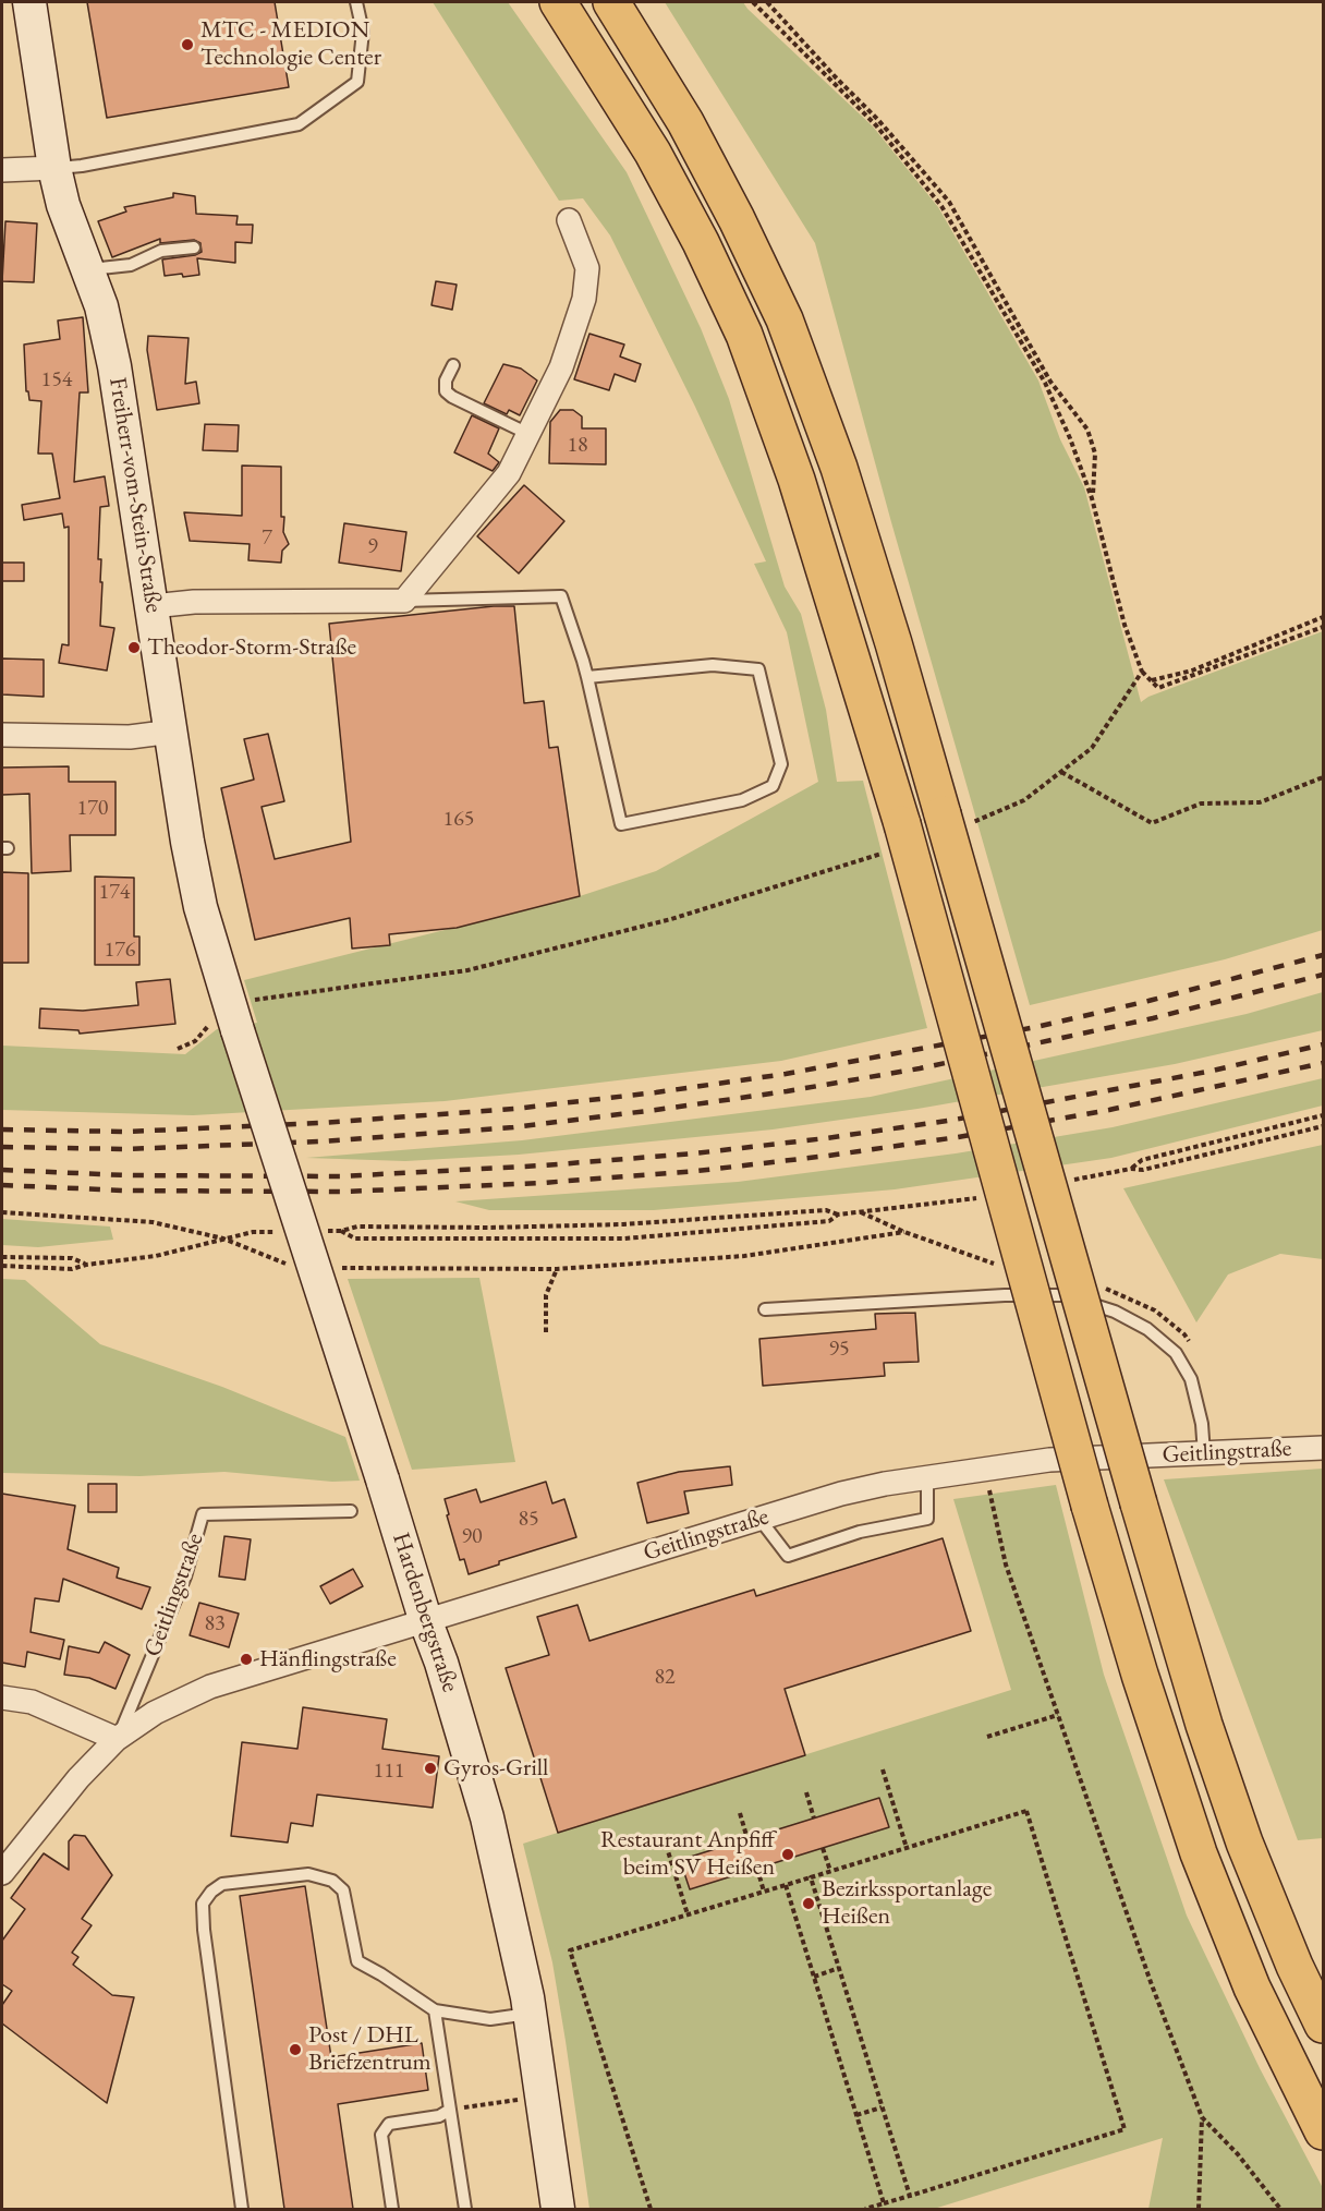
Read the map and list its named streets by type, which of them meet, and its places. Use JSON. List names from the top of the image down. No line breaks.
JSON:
{"streets":{"street":["Freiherr-vom-Stein-Straße","Geitlingstraße","Hardenbergstraße"]},"crossings":[["Freiherr-vom-Stein-Straße","Hardenbergstraße"],["Geitlingstraße","Hardenbergstraße"]],"places":["MTC - MEDION Technologie Center","Theodor-Storm-Straße","Hänflingstraße","Gyros-Grill","Restaurant Anpfiff beim SV Heißen","Bezirkssportanlage Heißen","Post / DHL Briefzentrum"],"house_numbers":["154","18","7","9","170","165","174","176","95","85","90","83","82","111"]}
